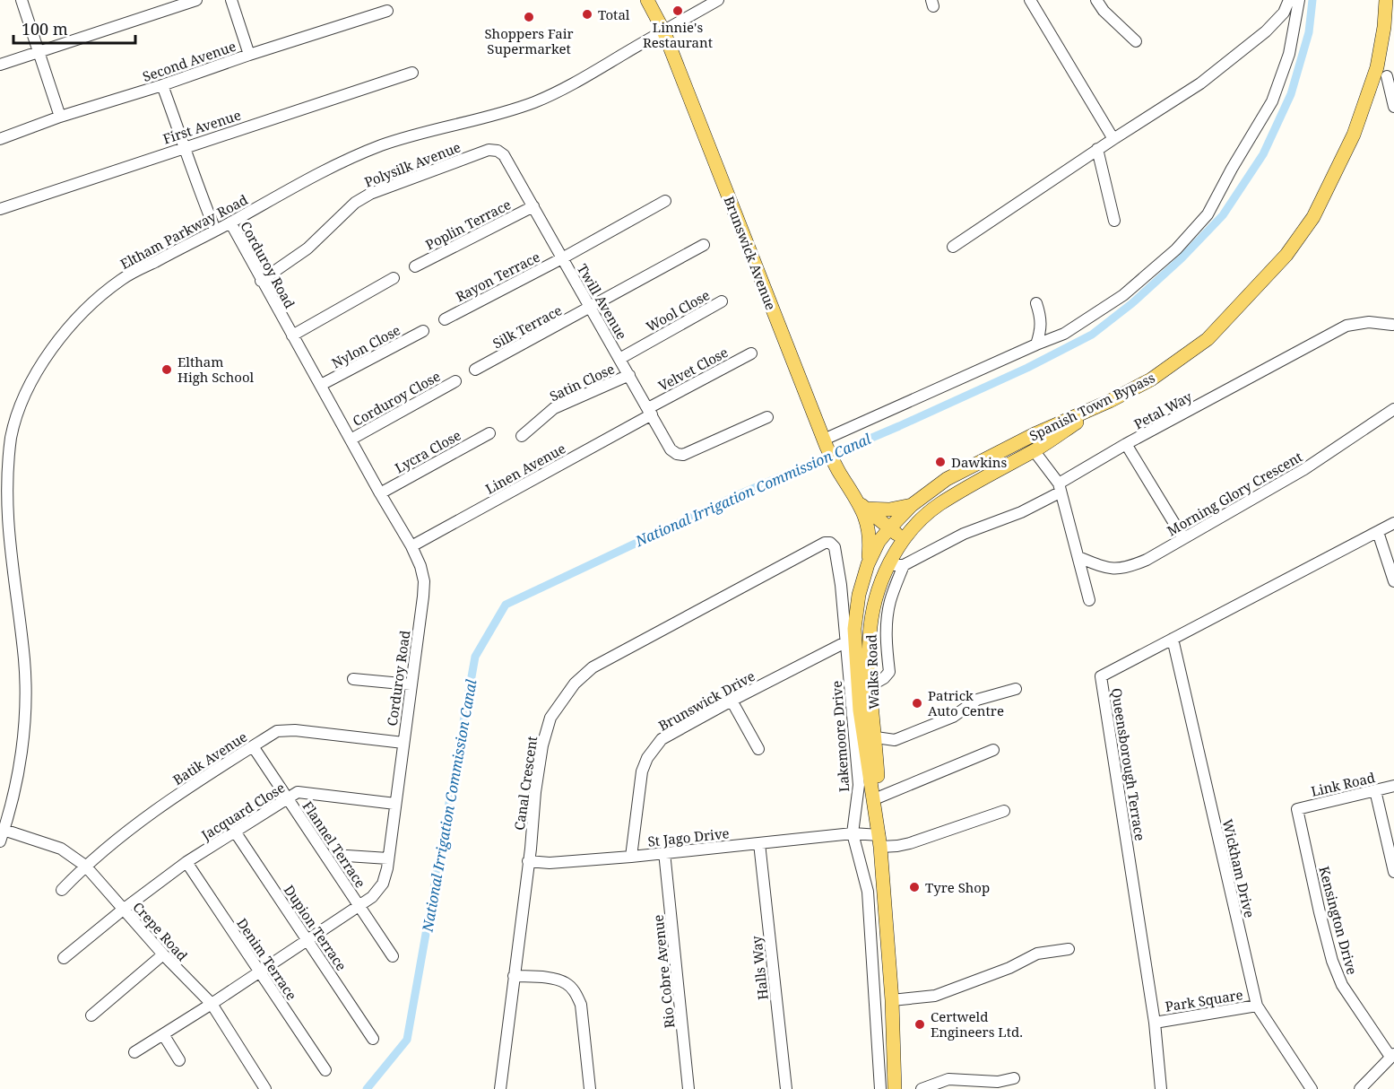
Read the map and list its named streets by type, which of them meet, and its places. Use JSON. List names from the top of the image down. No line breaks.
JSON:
{"streets":{"main road":["Brunswick Avenue","Spanish Town Bypass","Walks Road"],"street":["Second Avenue","First Avenue","Polysilk Avenue","Poplin Terrace","Eltham Parkway Road","Corduroy Road","Rayon Terrace","Twill Avenue","Wool Close","Silk Terrace","Nylon Close","Velvet Close","Satin Close","Corduroy Close","Petal Way","Lycra Close","Linen Avenue","Morning Glory Crescent","Brunswick Drive","Lakemoore Drive","Batik Avenue","Queensborough Terrace","Canal Crescent","Link Road","Jacquard Close","St Jago Drive","Flannel Terrace","Wickham Drive","Kensington Drive","Dupion Terrace","Crepe Road","Denim Terrace","Halls Way","Rio Cobre Avenue","Park Square"]},"crossings":[["Polysilk Avenue","Corduroy Road"],["Polysilk Avenue","Twill Avenue"],["Poplin Terrace","Twill Avenue"],["Eltham Parkway Road","Brunswick Avenue"],["Eltham Parkway Road","Corduroy Road"],["Eltham Parkway Road","Crepe Road"],["Brunswick Avenue","Spanish Town Bypass"],["Brunswick Avenue","Walks Road"],["Corduroy Road","Nylon Close"],["Corduroy Road","Corduroy Close"],["Corduroy Road","Lycra Close"],["Corduroy Road","Linen Avenue"],["Corduroy Road","Batik Avenue"],["Corduroy Road","Jacquard Close"],["Corduroy Road","Flannel Terrace"],["Corduroy Road","Dupion Terrace"],["Corduroy Road","Crepe Road"],["Corduroy Road","Denim Terrace"],["Rayon Terrace","Twill Avenue"],["Twill Avenue","Wool Close"],["Twill Avenue","Silk Terrace"],["Twill Avenue","Velvet Close"],["Twill Avenue","Satin Close"],["Twill Avenue","Linen Avenue"],["Velvet Close","Linen Avenue"],["Spanish Town Bypass","Walks Road"],["Walks Road","St Jago Drive"],["Brunswick Drive","Lakemoore Drive"],["Brunswick Drive","St Jago Drive"],["Lakemoore Drive","Canal Crescent"],["Lakemoore Drive","St Jago Drive"],["Batik Avenue","Flannel Terrace"],["Batik Avenue","Crepe Road"],["Queensborough Terrace","Wickham Drive"],["Queensborough Terrace","Park Square"],["Canal Crescent","St Jago Drive"],["Link Road","Kensington Drive"],["Jacquard Close","Flannel Terrace"],["Jacquard Close","Dupion Terrace"],["Jacquard Close","Crepe Road"],["Jacquard Close","Denim Terrace"],["St Jago Drive","Halls Way"],["St Jago Drive","Rio Cobre Avenue"],["Wickham Drive","Park Square"]],"water":["National Irrigation Commission Canal"],"places":["Linnie's Restaurant","Total","Shoppers Fair Supermarket","Eltham High School","Dawkins","Patrick Auto Centre","Tyre Shop","Certweld Engineers Ltd."],"scale_bar":"100 m"}
